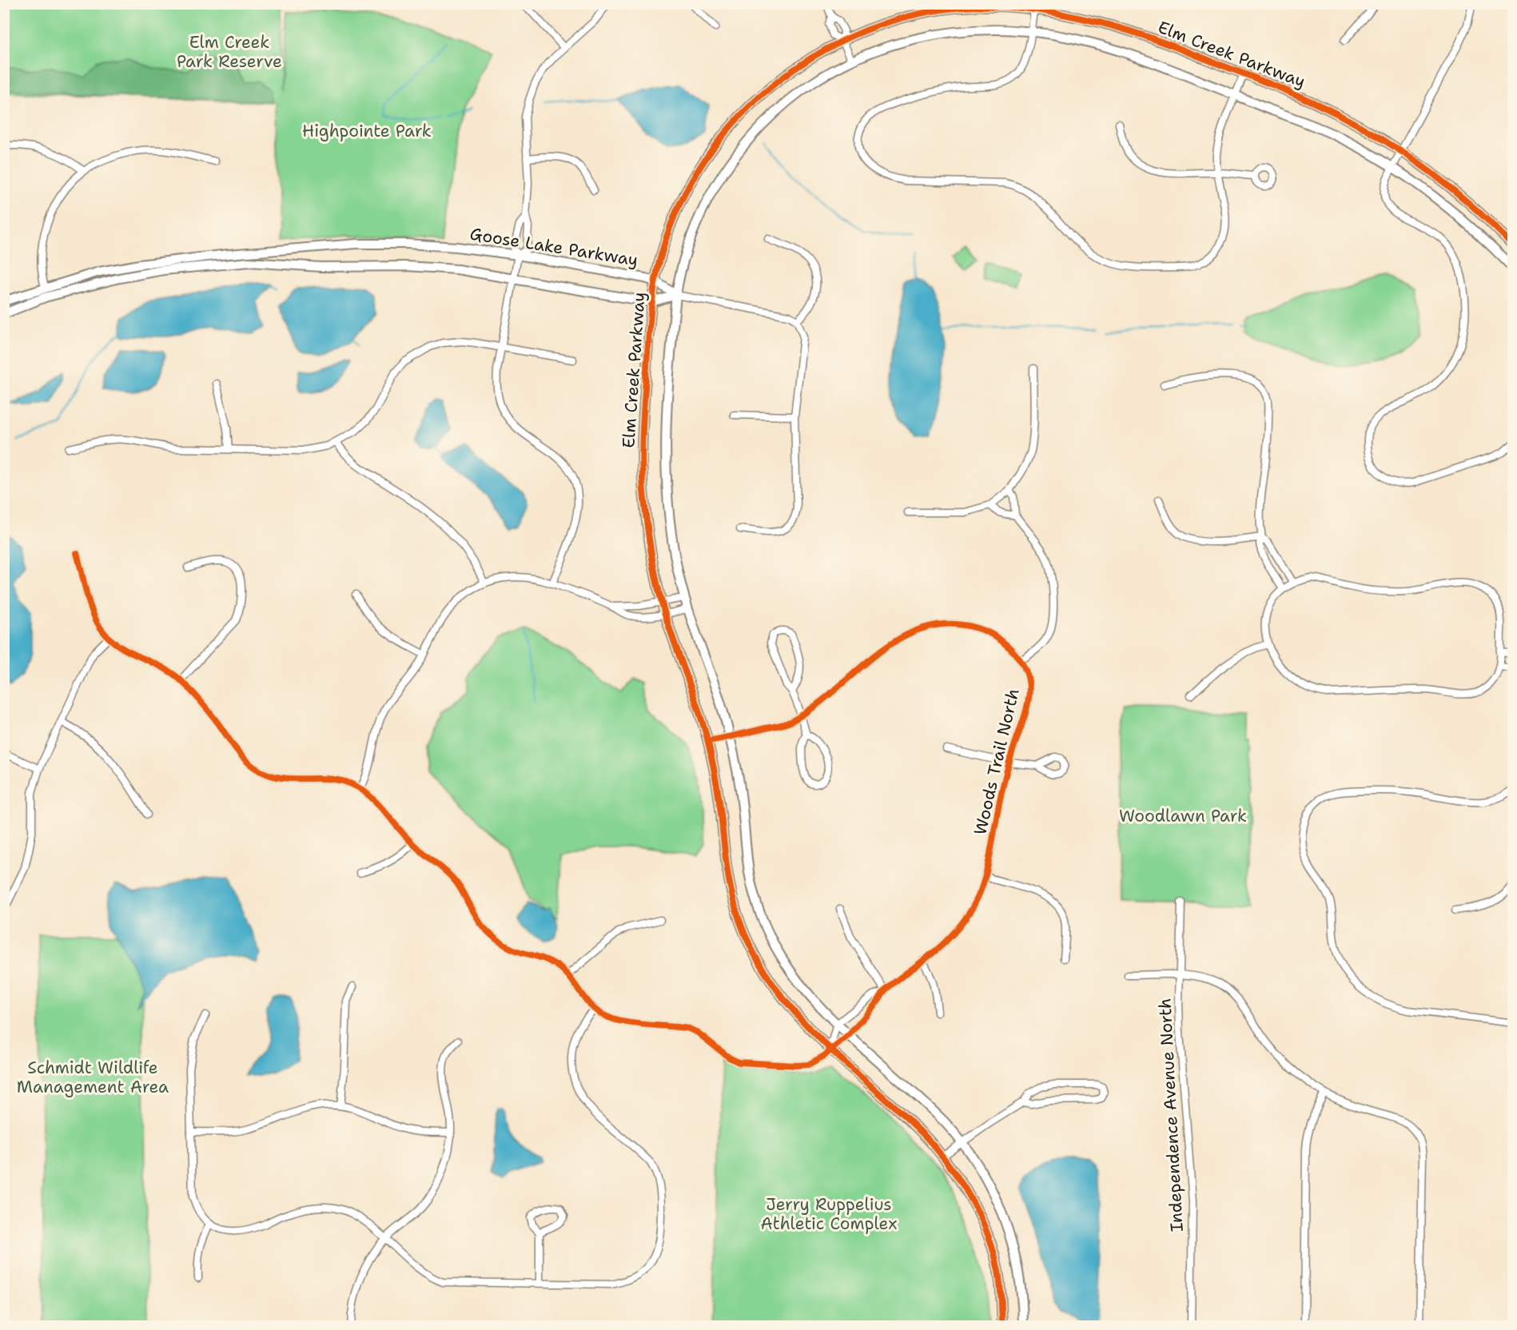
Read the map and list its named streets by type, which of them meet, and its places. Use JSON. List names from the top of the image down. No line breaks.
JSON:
{"streets":{"street":["Elm Creek Parkway","Goose Lake Parkway","Woods Trail North","Independence Avenue North"]},"crossings":[["Elm Creek Parkway","Goose Lake Parkway"],["Elm Creek Parkway","Woods Trail North"]],"parks":["Elm Creek Park Reserve","Highpointe Park","Woodlawn Park","Schmidt Wildlife Management Area","Jerry Ruppelius Athletic Complex"]}
